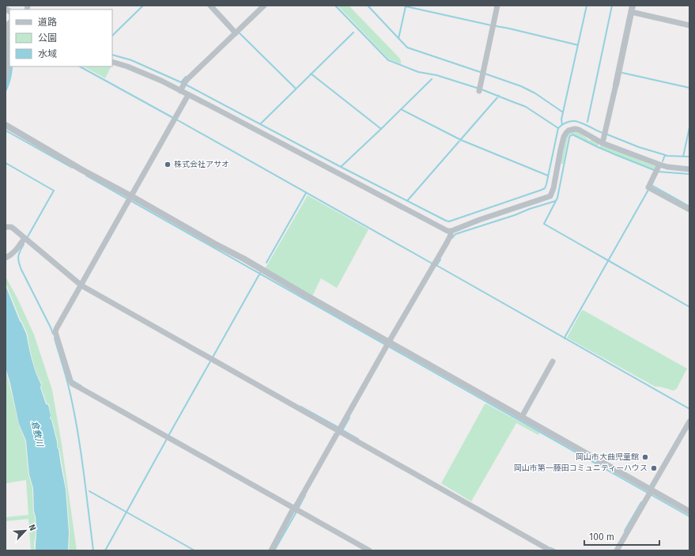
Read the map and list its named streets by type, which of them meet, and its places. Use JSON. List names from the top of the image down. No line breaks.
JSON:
{"water":["倉敷川"],"places":["株式会社アサオ","岡山市大曲児童館","岡山市第一藤田コミュニティーハウス"],"legend":["道路","公園","水域"],"scale_bar":"100 m","north":"top right"}
